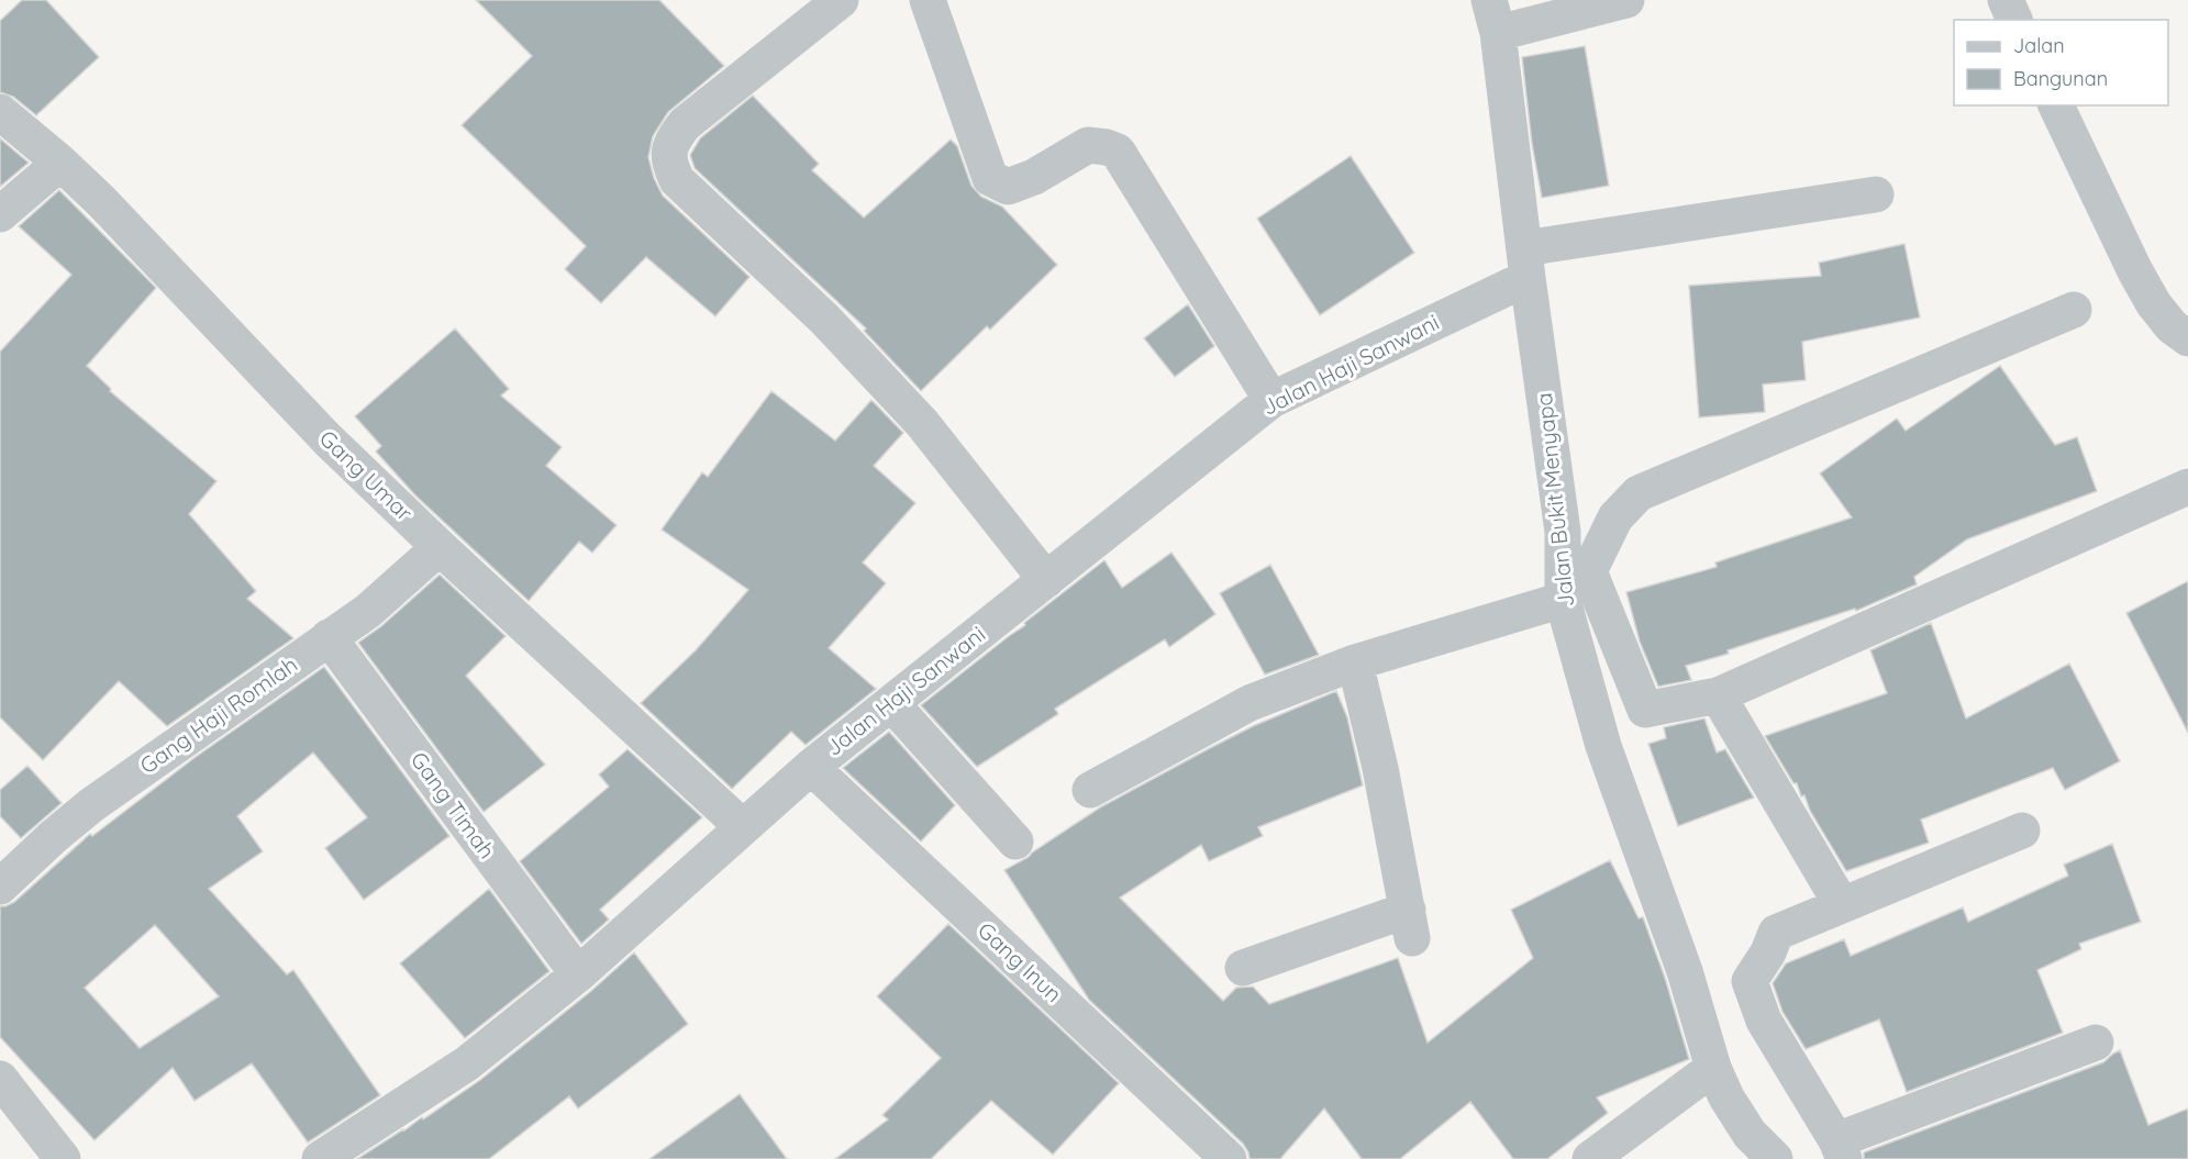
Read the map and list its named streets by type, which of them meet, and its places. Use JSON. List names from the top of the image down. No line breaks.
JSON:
{"streets":{"street":["Jalan Haji Sanwani","Gang Umar","Jalan Bukit Menyapa","Gang Haji Romlah","Gang Timah","Gang Inun"]},"crossings":[["Jalan Haji Sanwani","Gang Umar"],["Jalan Haji Sanwani","Jalan Bukit Menyapa"],["Jalan Haji Sanwani","Gang Timah"],["Jalan Haji Sanwani","Gang Inun"],["Gang Umar","Gang Haji Romlah"],["Gang Haji Romlah","Gang Timah"]],"legend":["Jalan","Bangunan"]}
